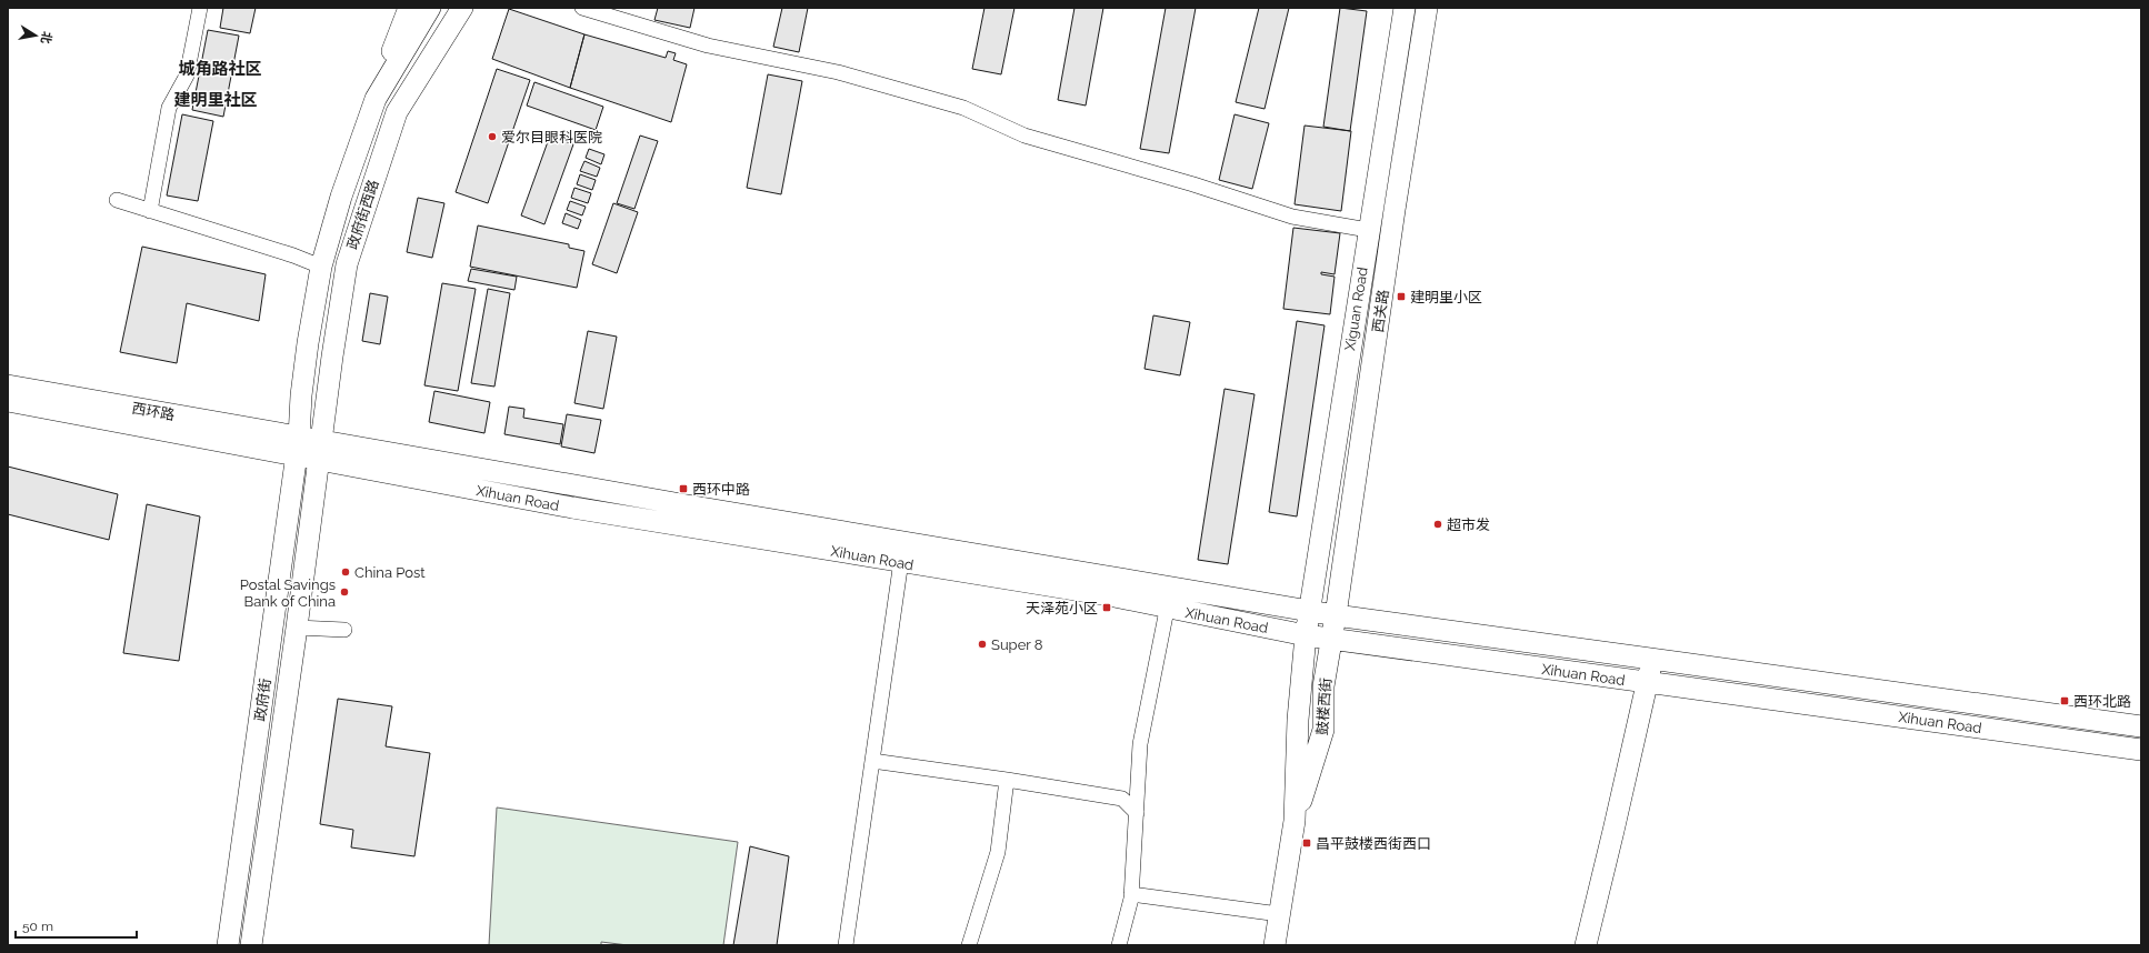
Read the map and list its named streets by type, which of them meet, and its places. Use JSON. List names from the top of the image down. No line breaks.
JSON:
{"streets":{"street":["政府街西路","Xiguan Road","西关路","西环路","Xihuan Road","政府街","鼓楼西街"]},"crossings":[["政府街西路","西环路"],["政府街西路","Xihuan Road"],["政府街西路","政府街"],["Xiguan Road","Xihuan Road"],["Xiguan Road","鼓楼西街"],["西关路","Xihuan Road"],["西关路","鼓楼西街"],["西环路","Xihuan Road"],["西环路","政府街"],["Xihuan Road","政府街"],["Xihuan Road","鼓楼西街"]],"districts":["城角路社区","建明里社区"],"places":{"other":["爱尔目眼科医院","超市发","China Post","Postal Savings Bank of China","Super 8"],"transit":["建明里小区","西环中路","天泽苑小区","西环北路","昌平鼓楼西街西口"]},"scale_bar":"50 m","north":"right"}
